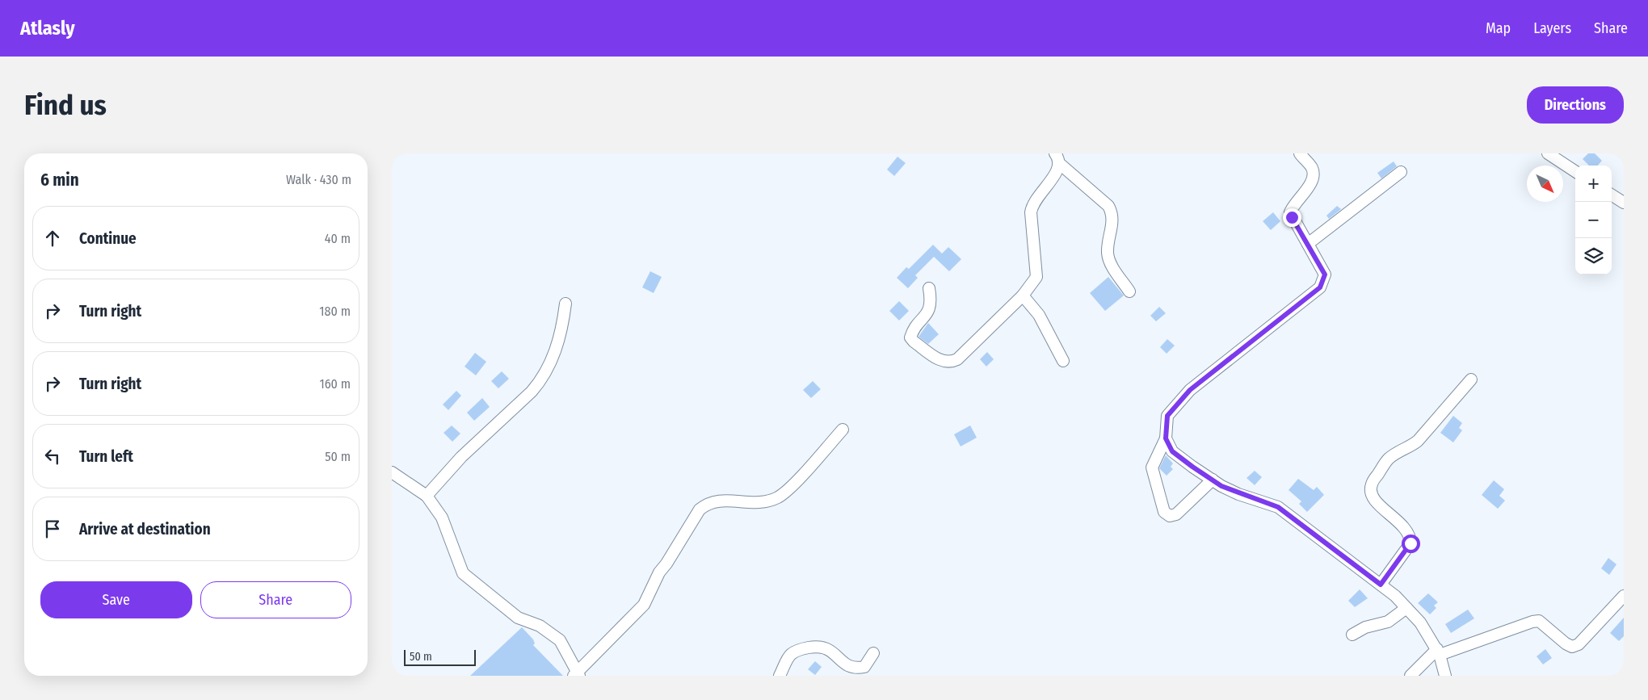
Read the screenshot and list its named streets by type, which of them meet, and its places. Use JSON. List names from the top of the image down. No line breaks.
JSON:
{"scale_bar":"50 m","north":"bottom right","page":{"header":"Atlasly","nav":["Map","Layers","Share"],"buttons":["Directions",["Save","Share"]],"title":"Find us","heading":["6 min","Walk · 430 m"],"map_buttons":["+","−"],"list":[["Continue","40 m"],["Turn right","180 m"],["Turn right","160 m"],["Turn left","50 m"],"Arrive at destination"],"scale":"50 m"}}
